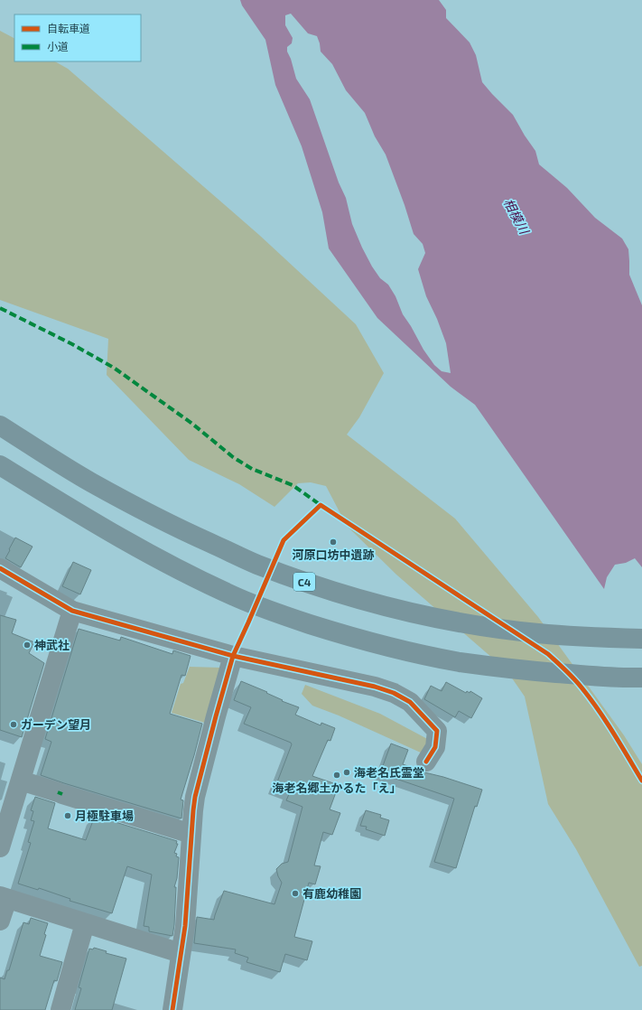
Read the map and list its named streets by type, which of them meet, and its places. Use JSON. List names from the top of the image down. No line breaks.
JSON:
{"streets":{"highway":["C4"]},"water":["相模川"],"places":["河原口坊中遺跡","神武社","ガーデン望月","海老名氏霊堂","海老名郷土かるた「え」","月極駐車場","有鹿幼稚園"],"legend":["自転車道","小道"]}
